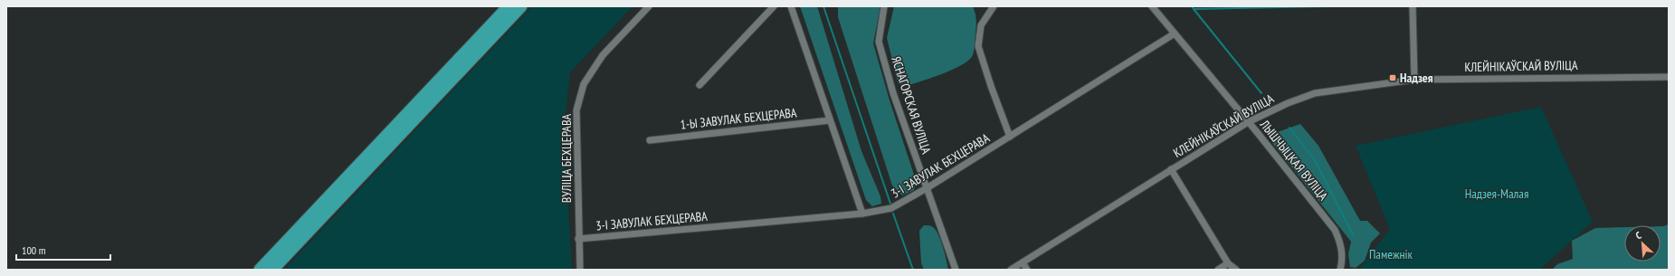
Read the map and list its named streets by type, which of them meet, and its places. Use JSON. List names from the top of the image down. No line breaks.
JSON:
{"streets":{"street":["КЛЕЙНІКАЎСКАЙ ВУЛІЦА","ЯСНАГОРСКАЯ ВУЛІЦА","1-Ы ЗАВУЛАК БЕХЦЕРАВА","ВУЛІЦА БЕХЦЕРАВА","ЛЫШЧЫЦКАЯ ВУЛІЦА","3-І ЗАВУЛАК БЕХЦЕРАВА"]},"crossings":[["КЛЕЙНІКАЎСКАЙ ВУЛІЦА","ЛЫШЧЫЦКАЯ ВУЛІЦА"],["ЯСНАГОРСКАЯ ВУЛІЦА","3-І ЗАВУЛАК БЕХЦЕРАВА"],["ВУЛІЦА БЕХЦЕРАВА","3-І ЗАВУЛАК БЕХЦЕРАВА"],["ЛЫШЧЫЦКАЯ ВУЛІЦА","3-І ЗАВУЛАК БЕХЦЕРАВА"]],"parks":["Надзея-Малая","Памежнік"],"places":{"transit":["Надзея"]},"scale_bar":"100 m","north":"top left"}
